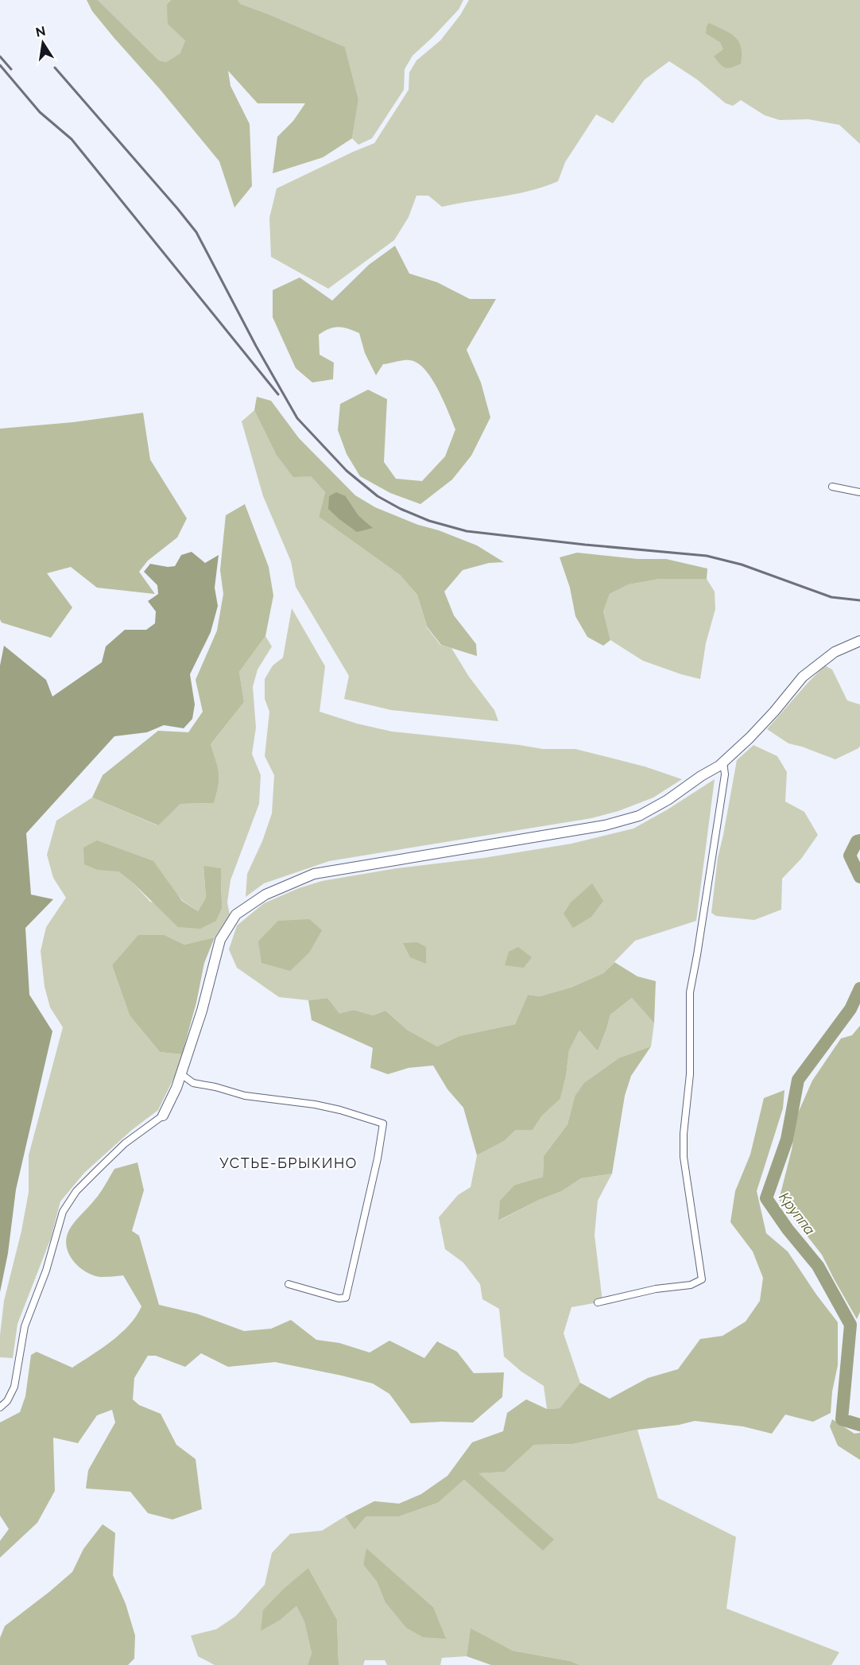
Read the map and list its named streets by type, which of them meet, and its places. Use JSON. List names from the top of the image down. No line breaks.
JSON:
{"districts":["УСТЬЕ-БРЫКИНО"],"water":["Круппа"],"north":"top"}
